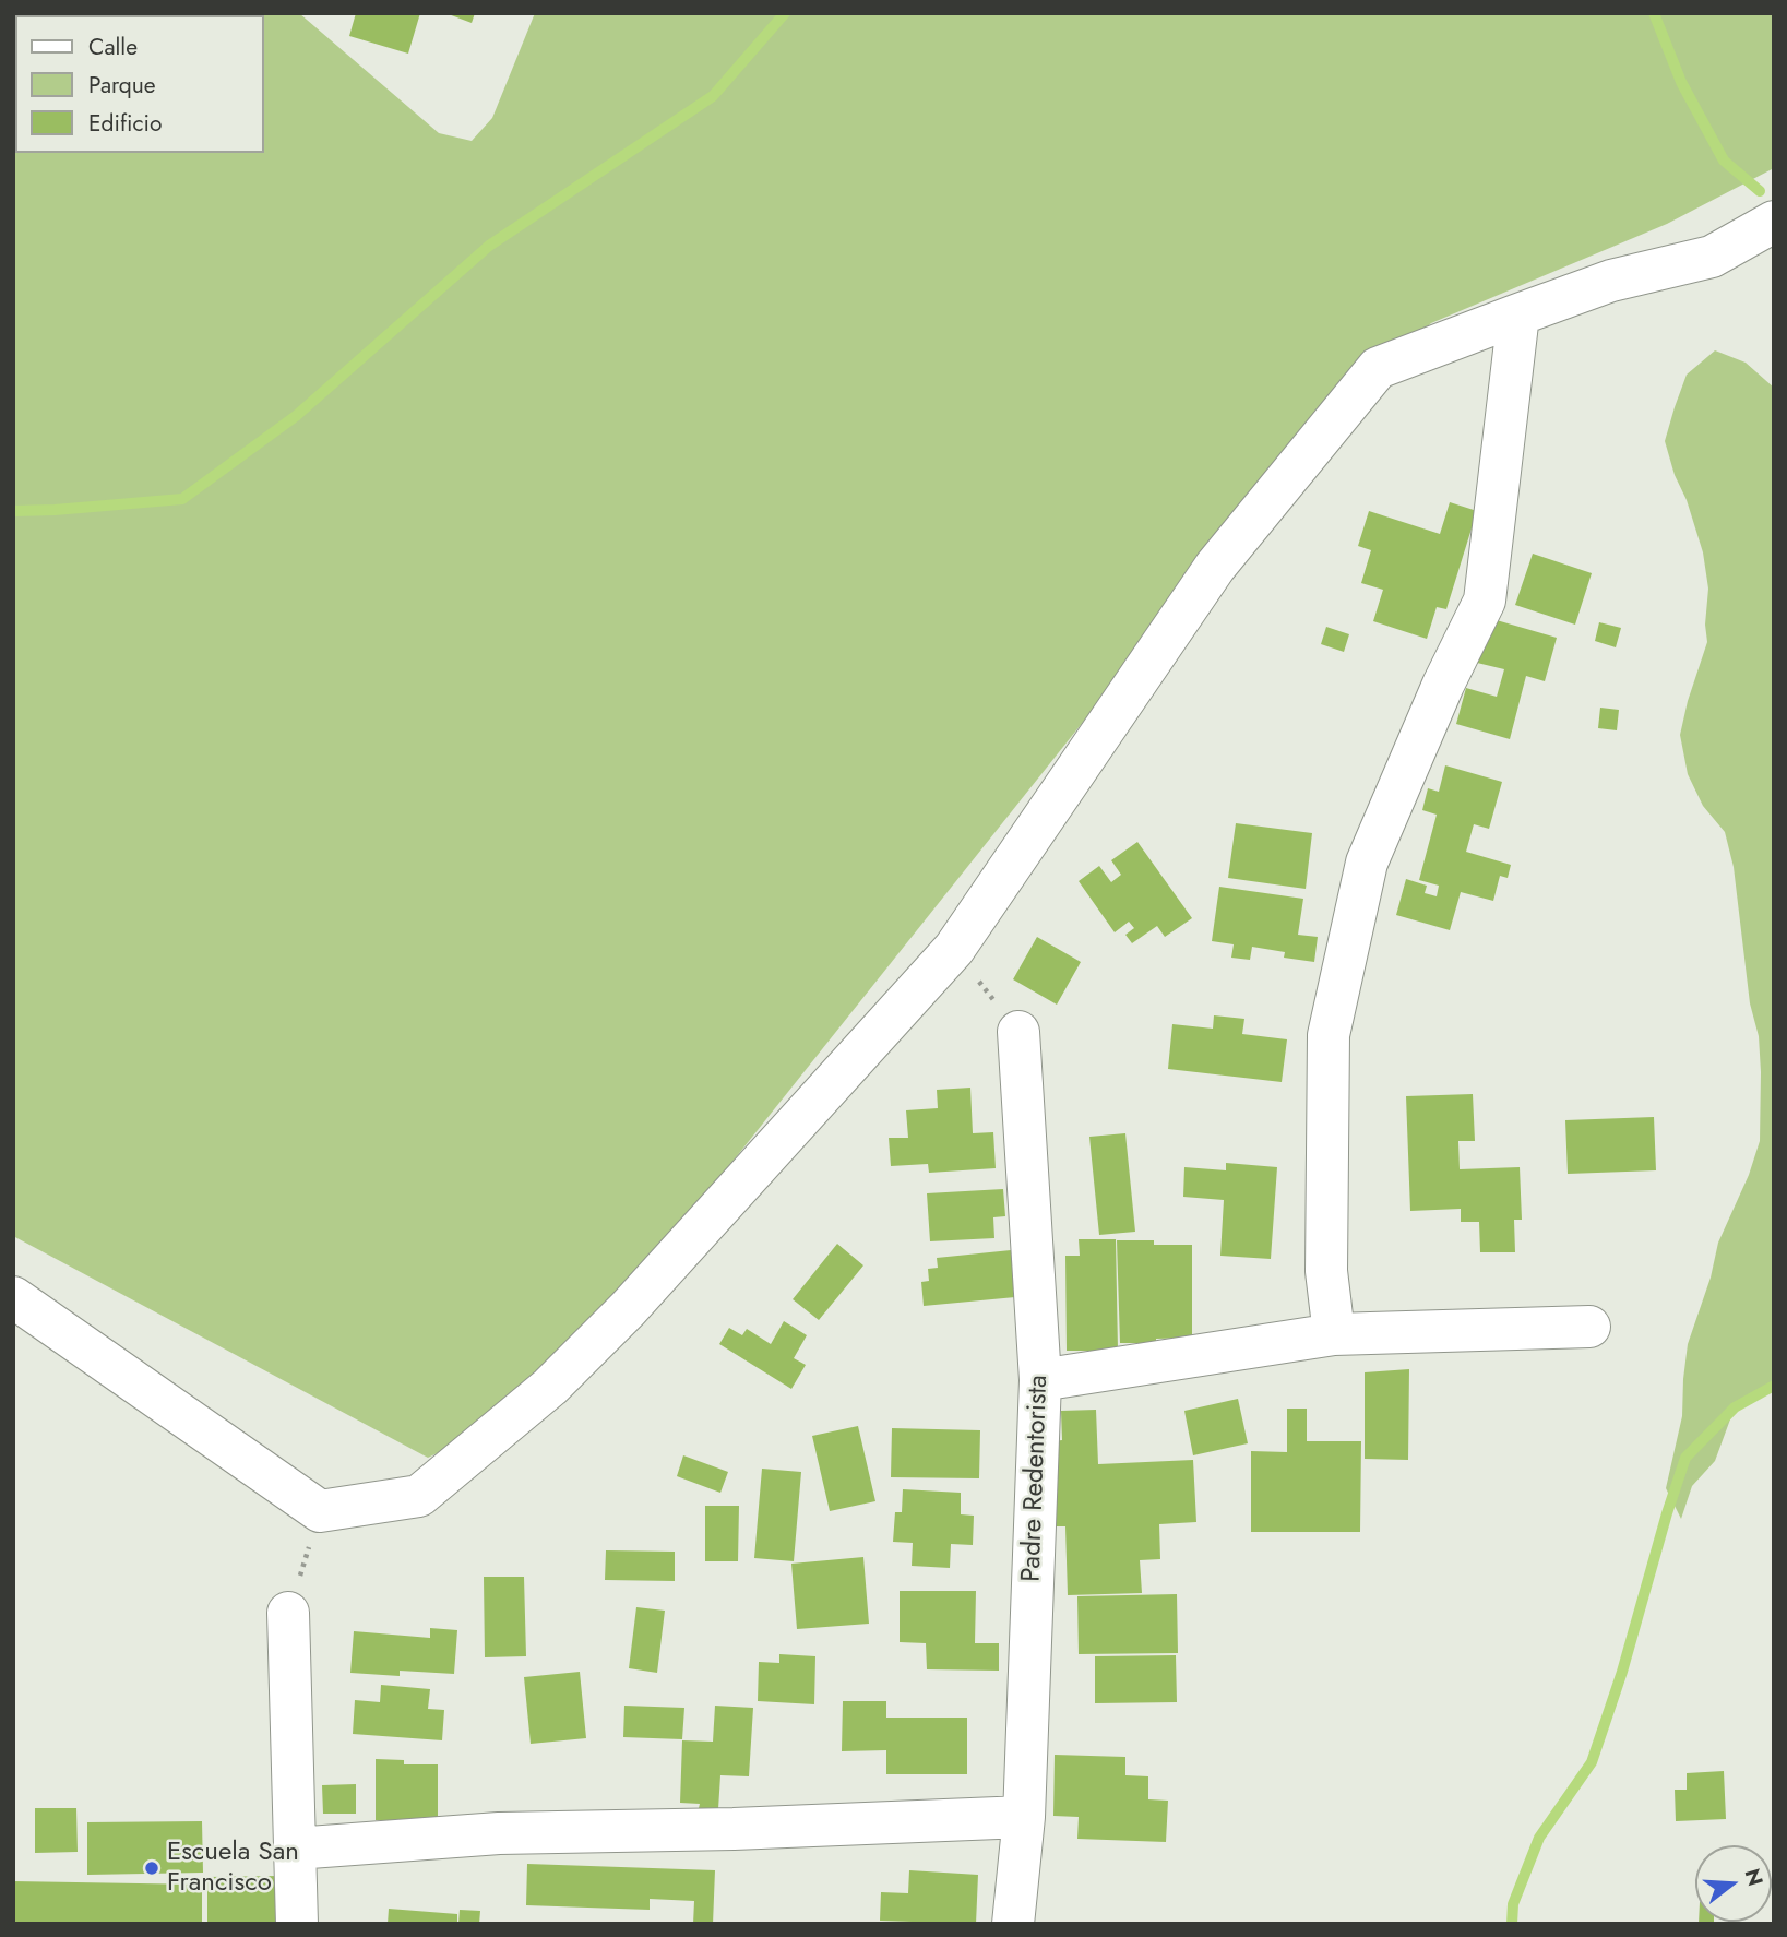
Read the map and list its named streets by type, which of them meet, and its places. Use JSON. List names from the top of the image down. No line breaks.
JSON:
{"streets":{"street":["Padre Redentorista"]},"places":["Escuela San Francisco"],"legend":["Calle","Parque","Edificio"],"north":"right"}
